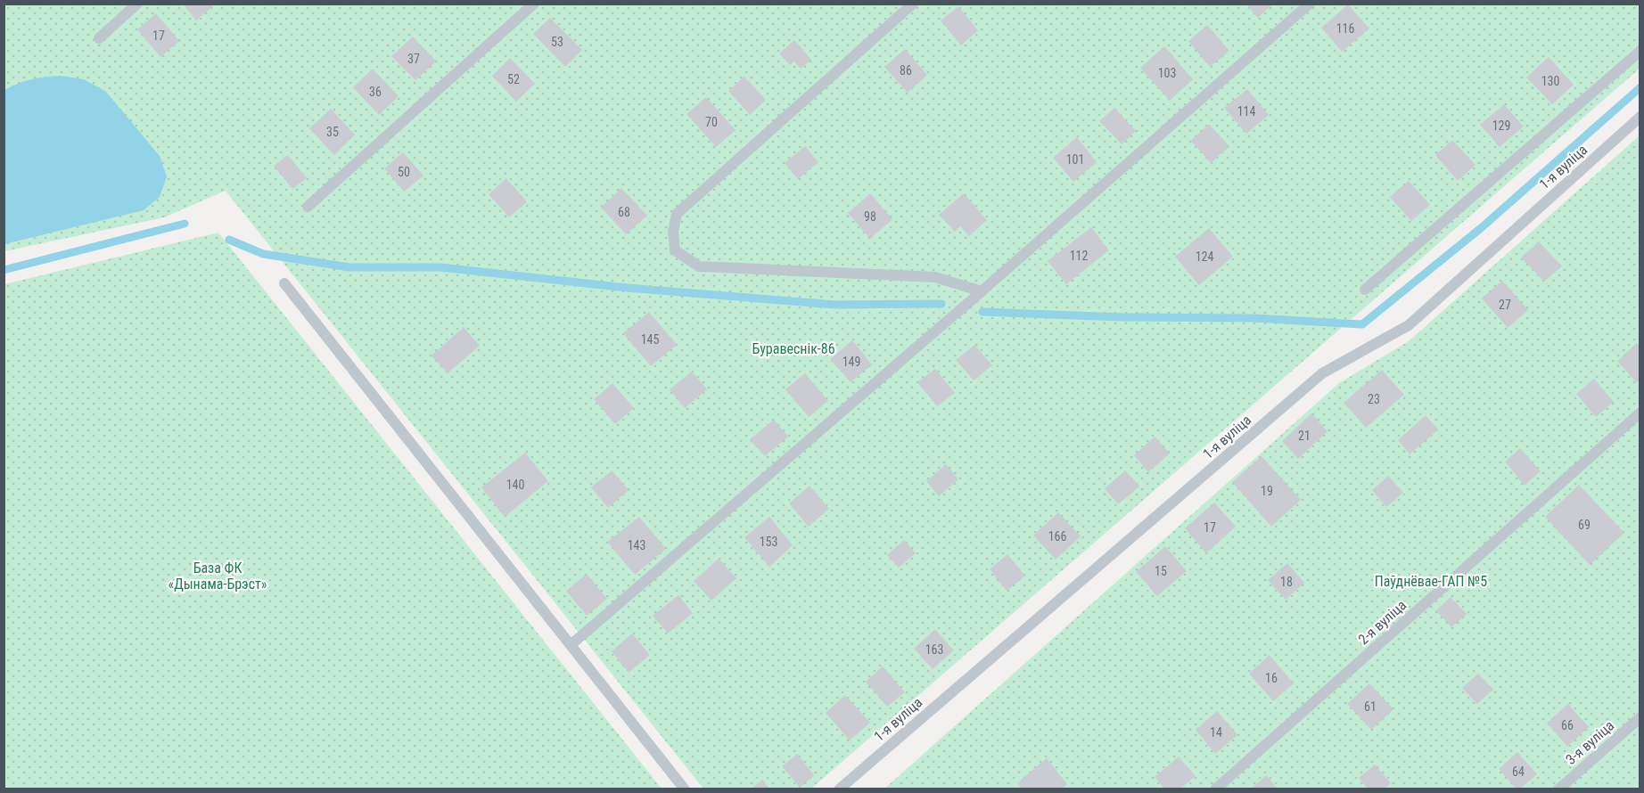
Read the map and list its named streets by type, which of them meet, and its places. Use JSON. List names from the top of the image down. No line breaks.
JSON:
{"streets":{"lane":["1-я вуліца","2-я вуліца","3-я вуліца"]},"parks":["Буравеснік-86","База ФК «Дынама-Брэст»","Паўднёвае-ГАП №5"],"house_numbers":["116","17","53","37","86","103","52","130","36","114","70","129","35","101","50","68","98","112","124","27","145","149","23","21","140","19","69","17","166","153","143","15","18","163","16","61","66","14","64"]}
